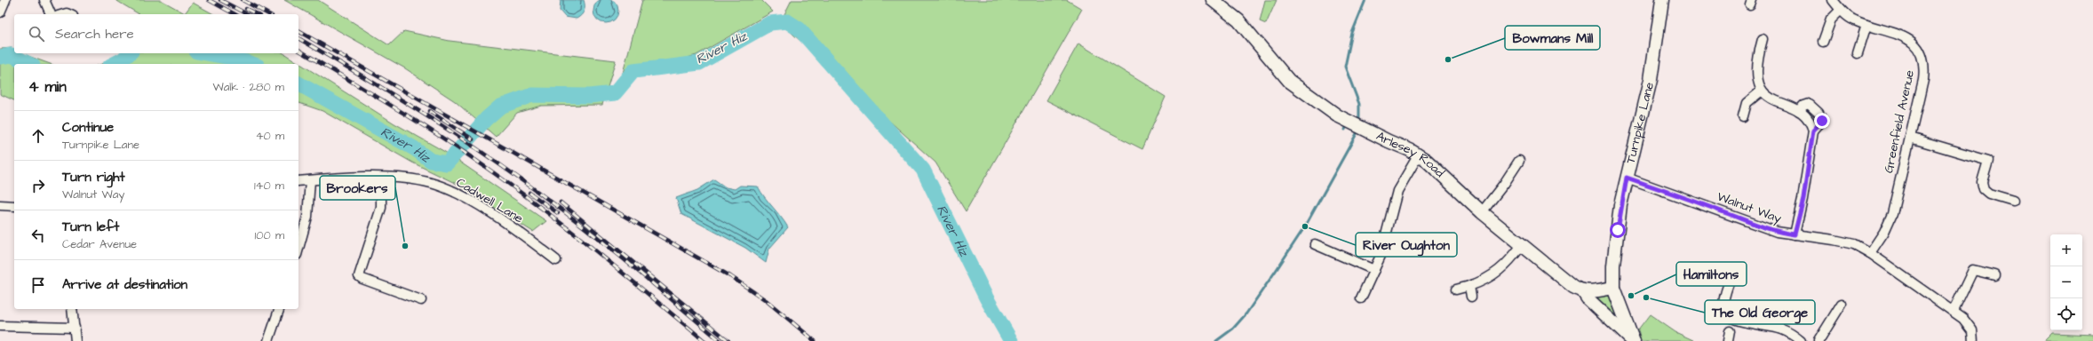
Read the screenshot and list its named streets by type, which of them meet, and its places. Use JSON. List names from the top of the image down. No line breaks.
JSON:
{"streets":{"street":["Greenfield Avenue","Turnpike Lane","Arlesey Road","Cadwell Lane","Walnut Way"]},"crossings":[["Greenfield Avenue","Walnut Way"],["Turnpike Lane","Arlesey Road"],["Turnpike Lane","Walnut Way"]],"water":["River Hiz"],"places":["Bowmans Mill","River Oughton","Brookers","Hamiltons","The Old George"],"page":{"search":"Search here","heading":["4 min","Walk · 280 m"],"list":[["Continue","Turnpike Lane","40 m"],["Turn right","Walnut Way","140 m"],["Turn left","Cedar Avenue","100 m"],"Arrive at destination"],"map_buttons":["+","−"]}}
